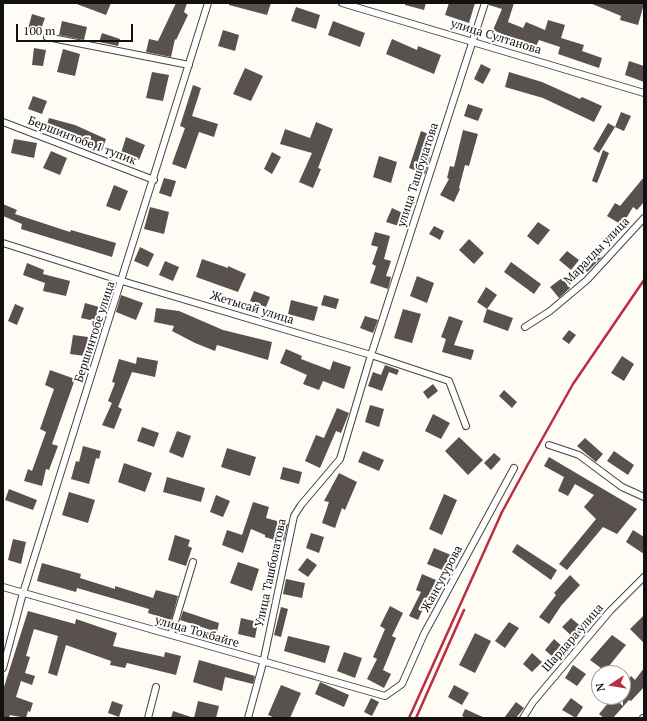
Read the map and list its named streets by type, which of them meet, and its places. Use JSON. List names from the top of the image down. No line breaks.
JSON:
{"streets":{"street":["улица Султанова","Бершинтобе 1 тупик","улица Ташбулатова","Маралды улица","Жетысай улица","Бершинтобе улица","Улица Ташболатова","Жансугурова","улица Токбайге","Шардара улица"]},"crossings":[["улица Султанова","улица Ташбулатова"],["Бершинтобе 1 тупик","Бершинтобе улица"],["улица Ташбулатова","Жетысай улица"],["улица Ташбулатова","Улица Ташболатова"],["Жетысай улица","Бершинтобе улица"],["Жетысай улица","Улица Ташболатова"],["Бершинтобе улица","улица Токбайге"],["Улица Ташболатова","улица Токбайге"],["Жансугурова","улица Токбайге"]],"scale_bar":"100 m","north":"left"}
